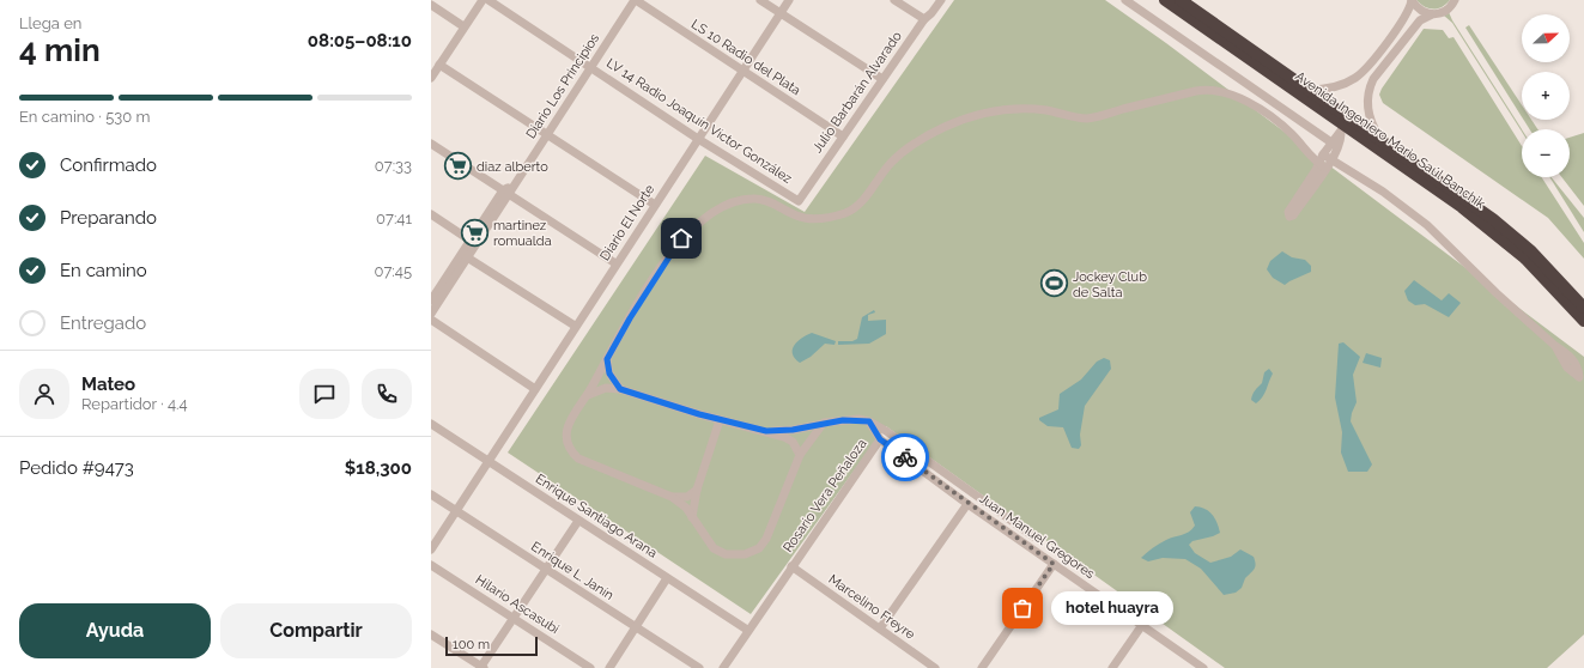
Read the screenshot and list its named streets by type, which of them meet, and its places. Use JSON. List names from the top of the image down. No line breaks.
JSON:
{"streets":{"highway":["Avenida Ingeniero Mario Saúl Banchik"],"street":["LS 10 Radio del Plata","Diario Los Principios","Julio Barbarán Alvarado","LV 14 Radio Joaquín Víctor González","Diario El Norte","Rosario Vera Peñaloza","Enrique Santiago Arana","Juan Manuel Gregores","Enrique L. Janín","Hilario Ascasubi","Marcelino Freyre"]},"crossings":[["LS 10 Radio del Plata","Diario Los Principios"],["LS 10 Radio del Plata","Julio Barbarán Alvarado"],["LS 10 Radio del Plata","Diario El Norte"],["Diario Los Principios","LV 14 Radio Joaquín Víctor González"],["Julio Barbarán Alvarado","LV 14 Radio Joaquín Víctor González"],["LV 14 Radio Joaquín Víctor González","Diario El Norte"],["Diario El Norte","Enrique Santiago Arana"],["Diario El Norte","Enrique L. Janín"],["Rosario Vera Peñaloza","Enrique Santiago Arana"],["Rosario Vera Peñaloza","Juan Manuel Gregores"],["Rosario Vera Peñaloza","Marcelino Freyre"]],"places":{"supermarket":["diaz alberto","martinez romualda"],"sports":["Jockey Club de Salta"],"other":["hotel huayra"]},"scale_bar":"100 m","north":"right","page":{"heading":["4 min","Llega en","08:05–08:10"],"panel":["Mateo","Repartidor · 4.4","Pedido #9473","$18,300"],"map_buttons":["+","−"],"bar":"En camino · 530 m","list":[["Confirmado","07:33"],["Preparando","07:41"],["En camino","07:45"],"Entregado"],"bubble":"hotel huayra","buttons":["Ayuda","Compartir"],"scale":"100 m"}}
